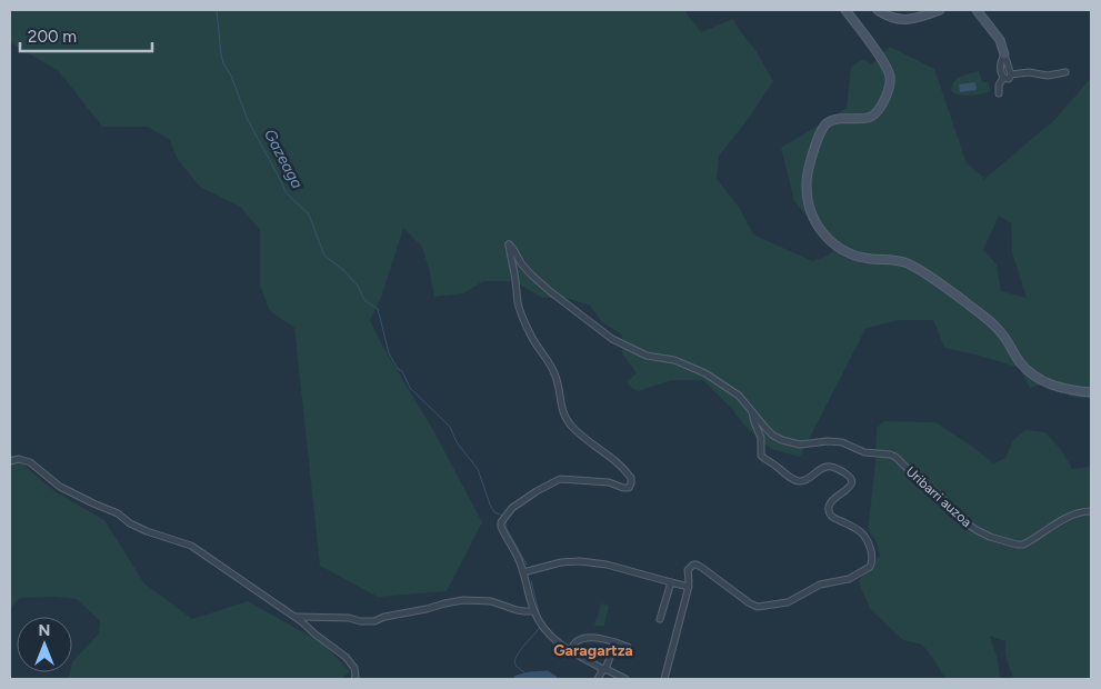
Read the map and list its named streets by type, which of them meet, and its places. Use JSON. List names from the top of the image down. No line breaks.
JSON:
{"streets":{"street":["Uribarri auzoa"]},"districts":["Garagartza"],"water":["Gazeaga"],"scale_bar":"200 m","north":"top"}
